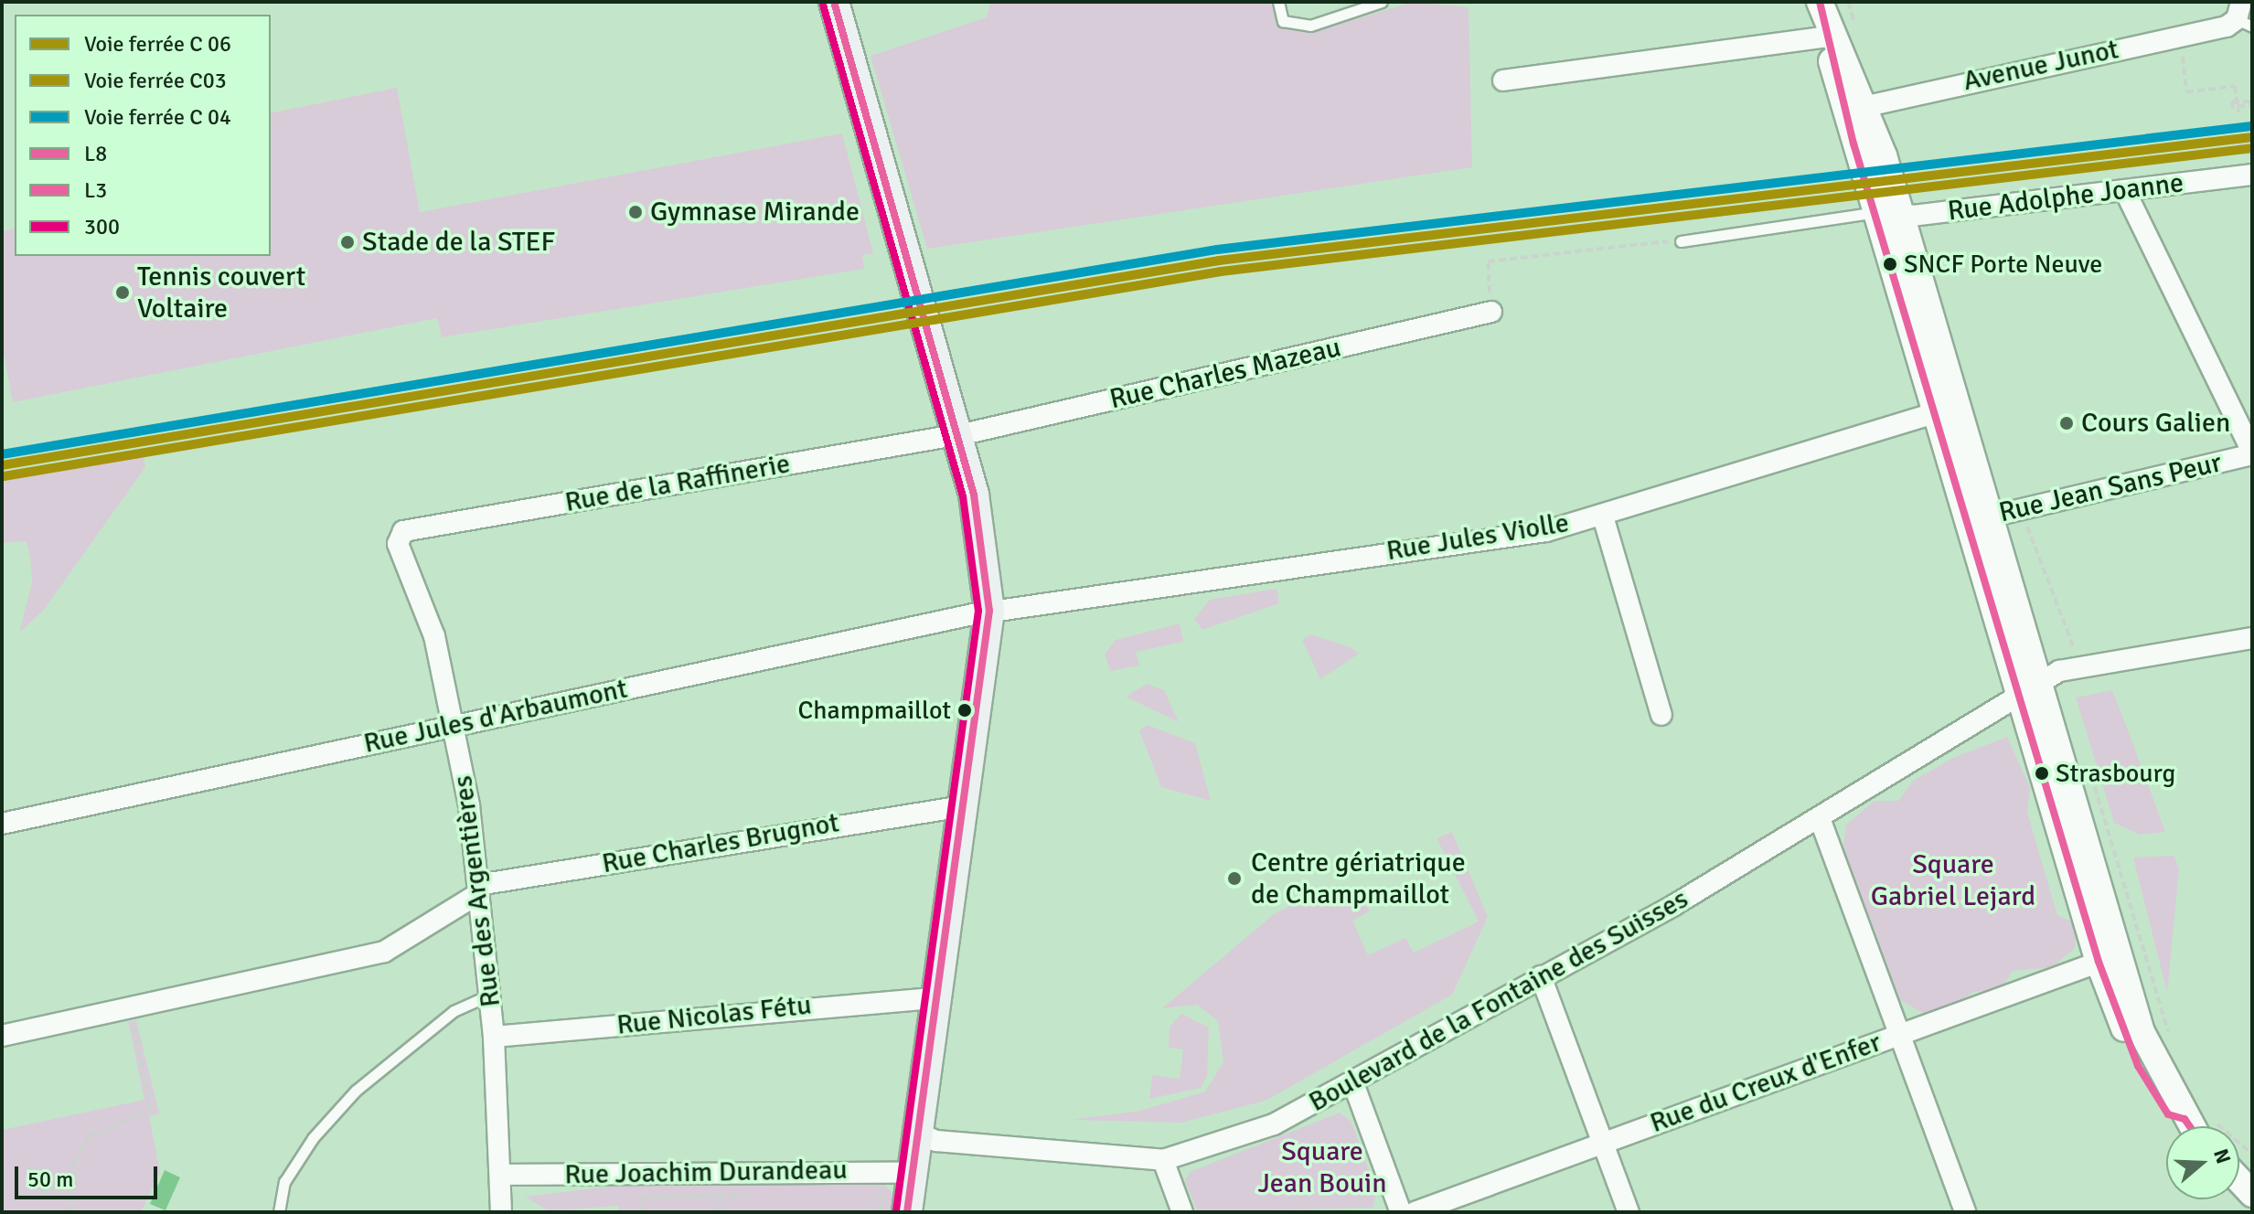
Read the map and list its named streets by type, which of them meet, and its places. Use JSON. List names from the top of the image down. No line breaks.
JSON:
{"streets":{"street":["Avenue Junot","Rue Adolphe Joanne","Rue Charles Mazeau","Rue de la Raffinerie","Rue Jean Sans Peur","Rue Jules Violle","Rue Jules d'Arbaumont","Rue Charles Brugnot","Rue des Argentières","Boulevard de la Fontaine des Suisses","Rue Nicolas Fétu","Rue du Creux d'Enfer","Rue Joachim Durandeau"]},"crossings":[["Rue Charles Mazeau","Rue de la Raffinerie"],["Rue de la Raffinerie","Rue des Argentières"],["Rue Jules Violle","Rue Jules d'Arbaumont"],["Rue Jules d'Arbaumont","Rue des Argentières"],["Rue Charles Brugnot","Rue des Argentières"],["Rue des Argentières","Rue Nicolas Fétu"],["Rue des Argentières","Rue Joachim Durandeau"]],"parks":["Square Gabriel Lejard","Square Jean Bouin"],"places":["Gymnase Mirande","Stade de la STEF","SNCF Porte Neuve","Tennis couvert Voltaire","Cours Galien","Champmaillot","Strasbourg","Centre gériatrique de Champmaillot"],"lines":["transit line L8","transit line L3","transit line 300","rail line C03"],"legend":["Voie ferrée C 06","Voie ferrée C03","Voie ferrée C 04","L8","L3","300"],"scale_bar":"50 m","north":"right"}
